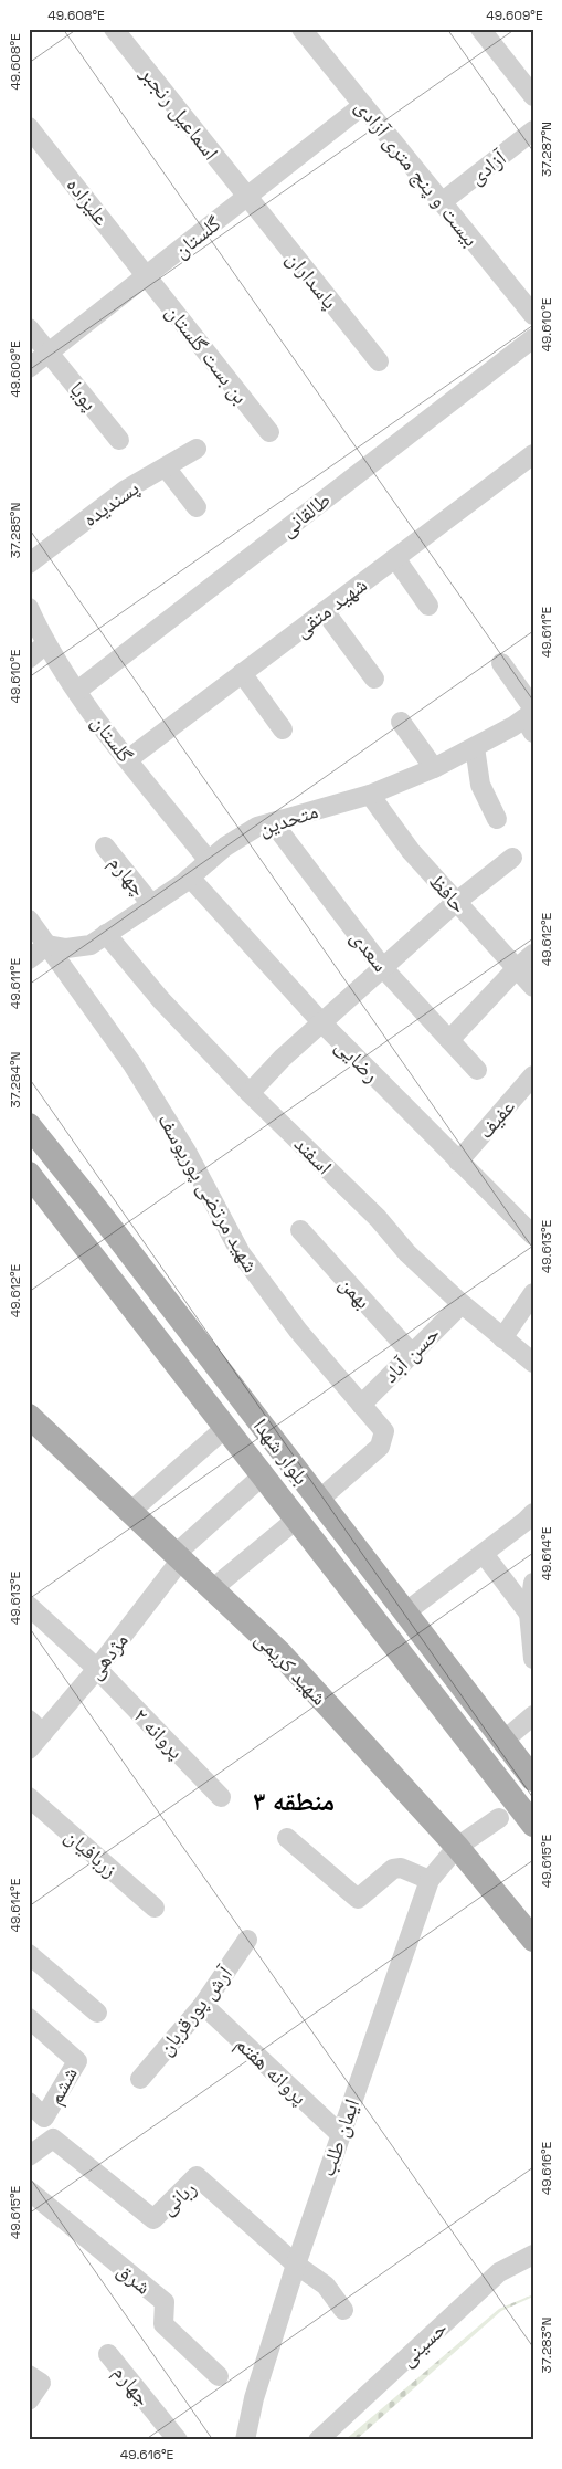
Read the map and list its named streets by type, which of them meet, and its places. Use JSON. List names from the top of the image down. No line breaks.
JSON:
{"streets":{"main road":["بلوار شهدا","شهید کریمی"],"street":["اسماعیل رنجبر","آزادی","بیست و پنج متری آزادی","علیزاده","گلستان","پاسداران","بن بست گلستان","پویا","پسندیده","طالقانی","شهید متقی","متحدین","چهارم","حافظ","سعدی","رضایی","عفیف","اسفند","شهید مرتضی پوریوسف","بهمن","حسن آباد","مژدهی","پروانه ۲","زربافیان","آرش پورقربان","پروانه هفتم","ششم","ایمان طلب","ربانی","شرق","حسینی"]},"crossings":[["اسماعیل رنجبر","گلستان"],["اسماعیل رنجبر","پاسداران"],["آزادی","بیست و پنج متری آزادی"],["بیست و پنج متری آزادی","گلستان"],["علیزاده","گلستان"],["علیزاده","بن بست گلستان"],["گلستان","پاسداران"],["گلستان","بن بست گلستان"],["گلستان","پویا"],["گلستان","طالقانی"],["گلستان","شهید متقی"],["گلستان","متحدین"],["متحدین","چهارم"],["متحدین","حافظ"],["متحدین","سعدی"],["متحدین","رضایی"],["متحدین","اسفند"],["متحدین","شهید مرتضی پوریوسف"],["رضایی","عفیف"],["اسفند","حسن آباد"],["شهید مرتضی پوریوسف","حسن آباد"],["شهید مرتضی پوریوسف","بلوار شهدا"],["بهمن","حسن آباد"],["بلوار شهدا","مژدهی"],["مژدهی","شهید کریمی"],["مژدهی","پروانه ۲"],["شهید کریمی","ایمان طلب"],["آرش پورقربان","پروانه هفتم"],["پروانه هفتم","ایمان طلب"],["ایمان طلب","ربانی"]],"districts":["منطقه ۳"],"coordinates":["49.608°E","49.609°E","37.287°N","49.610°E","37.285°N","49.611°E","49.612°E","37.284°N","49.613°E","49.614°E","49.615°E","49.616°E","37.283°N"]}
